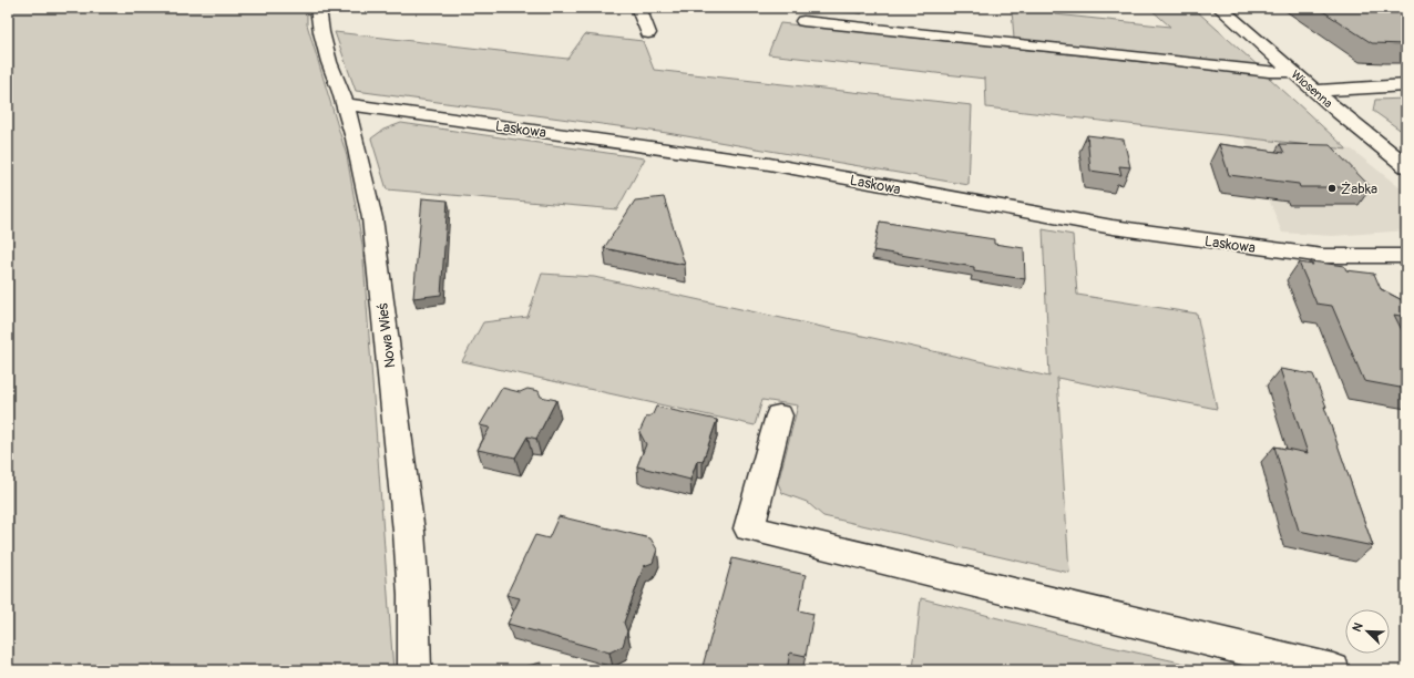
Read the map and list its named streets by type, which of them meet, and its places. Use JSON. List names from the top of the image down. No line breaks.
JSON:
{"streets":{"street":["Wiosenna","Laskowa","Nowa Wieś"]},"crossings":[["Laskowa","Nowa Wieś"]],"places":["Żabka"],"north":"top left"}
